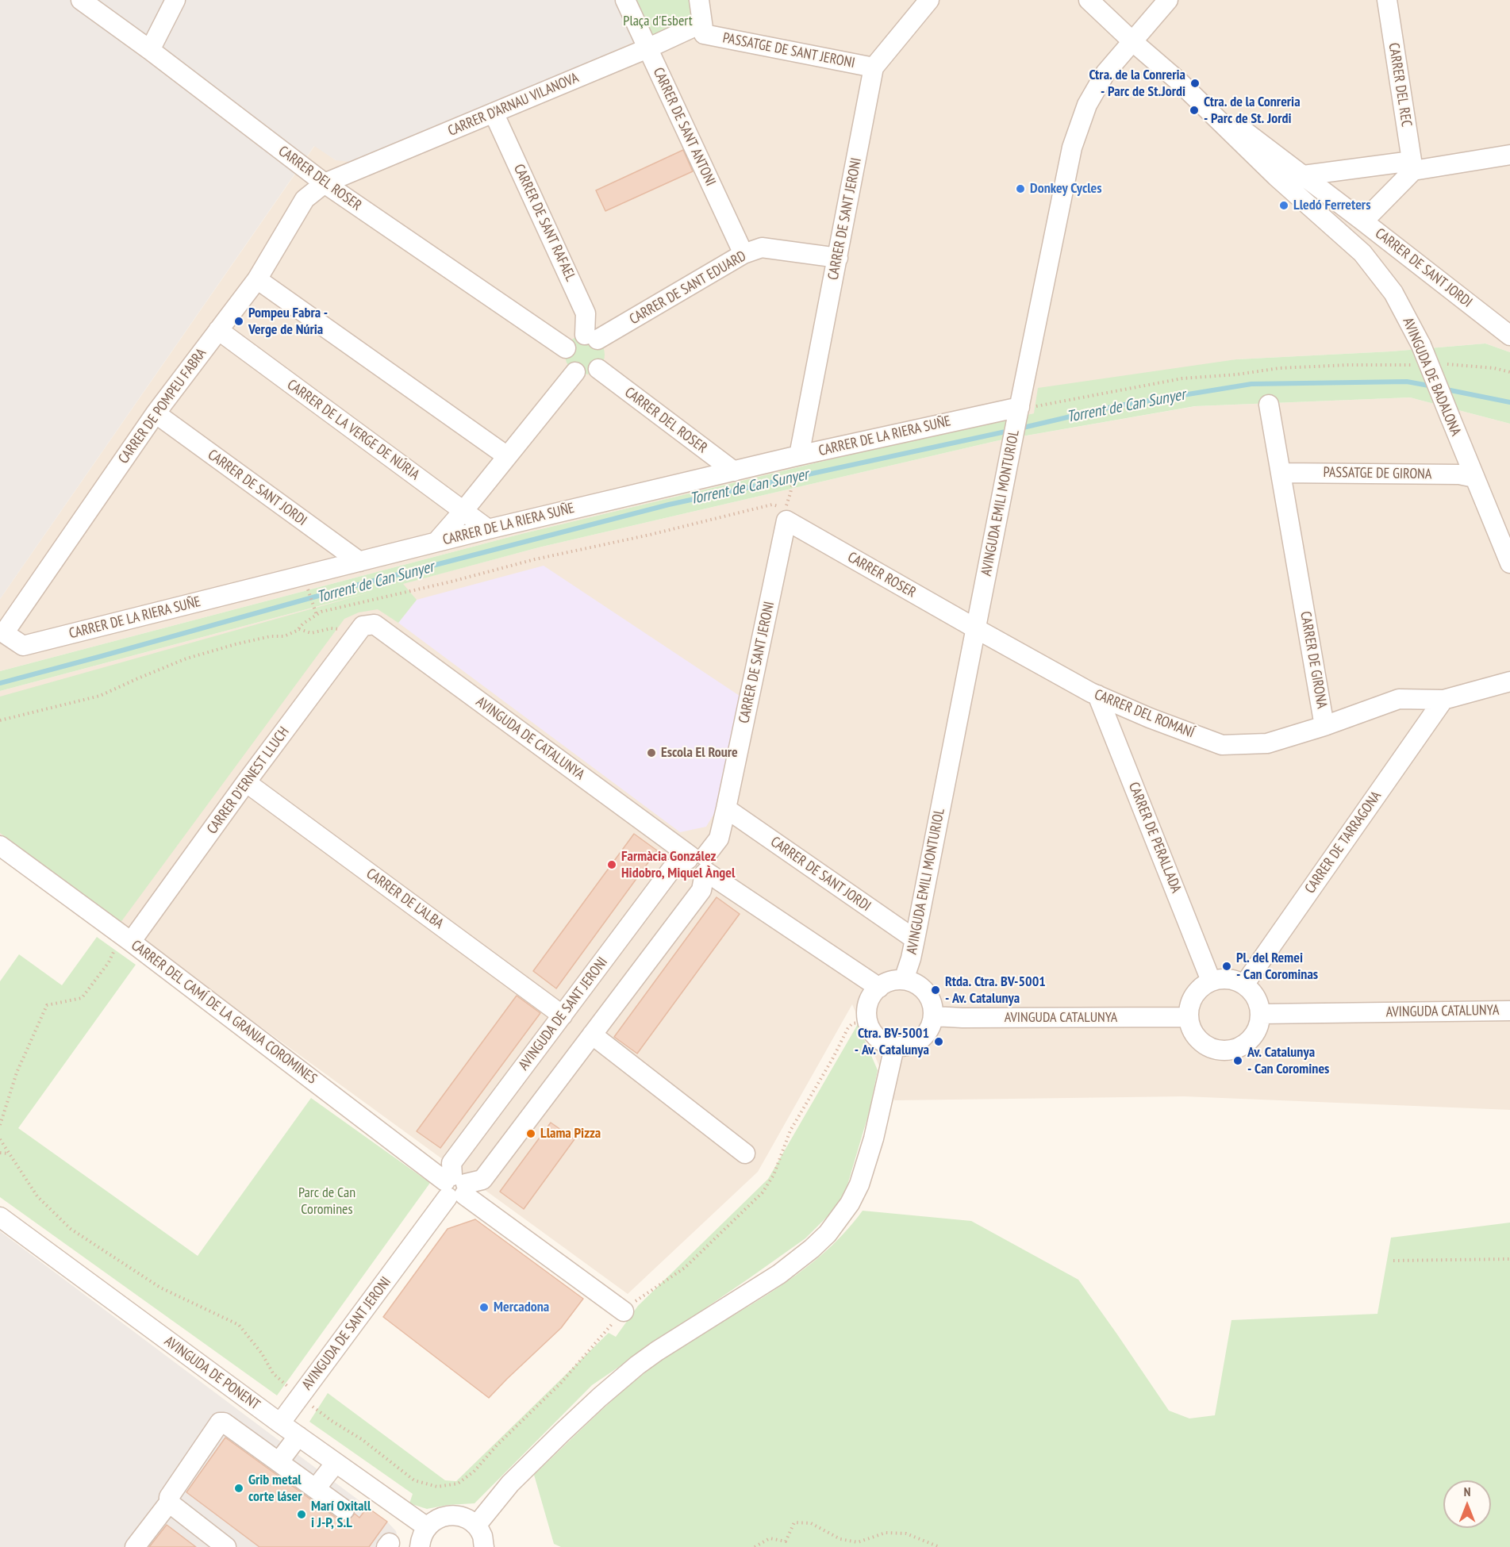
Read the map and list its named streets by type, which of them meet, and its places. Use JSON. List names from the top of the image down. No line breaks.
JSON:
{"streets":{"street":["PASSATGE DE SANT JERONI","CARRER DEL REC","CARRER D'ARNAU VILANOVA","CARRER DE SANT ANTONI","CARRER DEL ROSER","CARRER DE SANT JERONI","CARRER DE SANT RAFAEL","CARRER DE SANT JORDI","CARRER DE SANT EDUARD","AVINGUDA DE BADALONA","CARRER DE POMPEU FABRA","CARRER DE LA VERGE DE NÚRIA","CARRER DE LA RIERA SUÑE","PASSATGE DE GIRONA","AVINGUDA EMILI MONTURIOL","CARRER ROSER","CARRER DE GIRONA","CARRER DEL ROMANÍ","AVINGUDA DE CATALUNYA","CARRER D'ERNEST LLUCH","CARRER DE PERALLADA","CARRER DE TARRAGONA","CARRER DE L'ALBA","AVINGUDA CATALUNYA","CARRER DEL CAMÍ DE LA GRANJA COROMINES","AVINGUDA DE SANT JERONI","AVINGUDA DE PONENT"]},"crossings":[["PASSATGE DE SANT JERONI","CARRER D'ARNAU VILANOVA"],["PASSATGE DE SANT JERONI","CARRER DE SANT JERONI"],["CARRER D'ARNAU VILANOVA","CARRER DE SANT ANTONI"],["CARRER D'ARNAU VILANOVA","CARRER DEL ROSER"],["CARRER D'ARNAU VILANOVA","CARRER DE SANT RAFAEL"],["CARRER D'ARNAU VILANOVA","CARRER DE POMPEU FABRA"],["CARRER DE SANT ANTONI","CARRER DE SANT EDUARD"],["CARRER DEL ROSER","CARRER DE SANT RAFAEL"],["CARRER DEL ROSER","CARRER DE SANT EDUARD"],["CARRER DEL ROSER","CARRER DE POMPEU FABRA"],["CARRER DEL ROSER","CARRER DE LA RIERA SUÑE"],["CARRER DE SANT JERONI","CARRER DE SANT JORDI"],["CARRER DE SANT JERONI","CARRER DE SANT EDUARD"],["CARRER DE SANT JERONI","CARRER DE LA RIERA SUÑE"],["CARRER DE SANT JERONI","CARRER ROSER"],["CARRER DE SANT JERONI","AVINGUDA DE CATALUNYA"],["CARRER DE SANT JERONI","AVINGUDA DE SANT JERONI"],["CARRER DE SANT RAFAEL","CARRER DE SANT EDUARD"],["CARRER DE SANT JORDI","AVINGUDA DE BADALONA"],["CARRER DE SANT JORDI","CARRER DE POMPEU FABRA"],["CARRER DE SANT JORDI","CARRER DE LA RIERA SUÑE"],["CARRER DE SANT JORDI","AVINGUDA EMILI MONTURIOL"],["AVINGUDA DE BADALONA","PASSATGE DE GIRONA"],["AVINGUDA DE BADALONA","AVINGUDA EMILI MONTURIOL"],["CARRER DE POMPEU FABRA","CARRER DE LA VERGE DE NÚRIA"],["CARRER DE POMPEU FABRA","CARRER DE LA RIERA SUÑE"],["CARRER DE LA VERGE DE NÚRIA","CARRER DE LA RIERA SUÑE"],["CARRER DE LA RIERA SUÑE","AVINGUDA EMILI MONTURIOL"],["PASSATGE DE GIRONA","CARRER DE GIRONA"],["AVINGUDA EMILI MONTURIOL","CARRER ROSER"],["AVINGUDA EMILI MONTURIOL","CARRER DEL ROMANÍ"],["AVINGUDA EMILI MONTURIOL","AVINGUDA DE CATALUNYA"],["AVINGUDA EMILI MONTURIOL","AVINGUDA CATALUNYA"],["CARRER ROSER","CARRER DEL ROMANÍ"],["CARRER DE GIRONA","CARRER DEL ROMANÍ"],["CARRER DE GIRONA","CARRER DE TARRAGONA"],["CARRER DEL ROMANÍ","CARRER DE PERALLADA"],["AVINGUDA DE CATALUNYA","CARRER D'ERNEST LLUCH"],["AVINGUDA DE CATALUNYA","AVINGUDA CATALUNYA"],["AVINGUDA DE CATALUNYA","AVINGUDA DE SANT JERONI"],["CARRER D'ERNEST LLUCH","CARRER DE L'ALBA"],["CARRER D'ERNEST LLUCH","CARRER DEL CAMÍ DE LA GRANJA COROMINES"],["CARRER DE PERALLADA","CARRER DE TARRAGONA"],["CARRER DE PERALLADA","AVINGUDA CATALUNYA"],["CARRER DE TARRAGONA","AVINGUDA CATALUNYA"],["CARRER DE L'ALBA","AVINGUDA DE SANT JERONI"],["CARRER DEL CAMÍ DE LA GRANJA COROMINES","AVINGUDA DE SANT JERONI"],["AVINGUDA DE SANT JERONI","AVINGUDA DE PONENT"]],"water":["Torrent de Can Sunyer"],"parks":["Plaça d'Esbert","Parc de Can Coromines"],"places":["Ctra. de la Conreria - Parc de St.Jordi","Ctra. de la Conreria - Parc de St. Jordi","Donkey Cycles","Lledó Ferreters","Pompeu Fabra - Verge de Núria","Escola El Roure","Farmàcia González Hidobro, Miquel Àngel","Pl. del Remei - Can Corominas","Rtda. Ctra. BV-5001 - Av. Catalunya","Ctra. BV-5001 - Av. Catalunya","Av. Catalunya - Can Coromines","Llama Pizza","Mercadona","Grib metal corte láser","Marí Oxitall i J-P, S.L"],"north":"top"}
